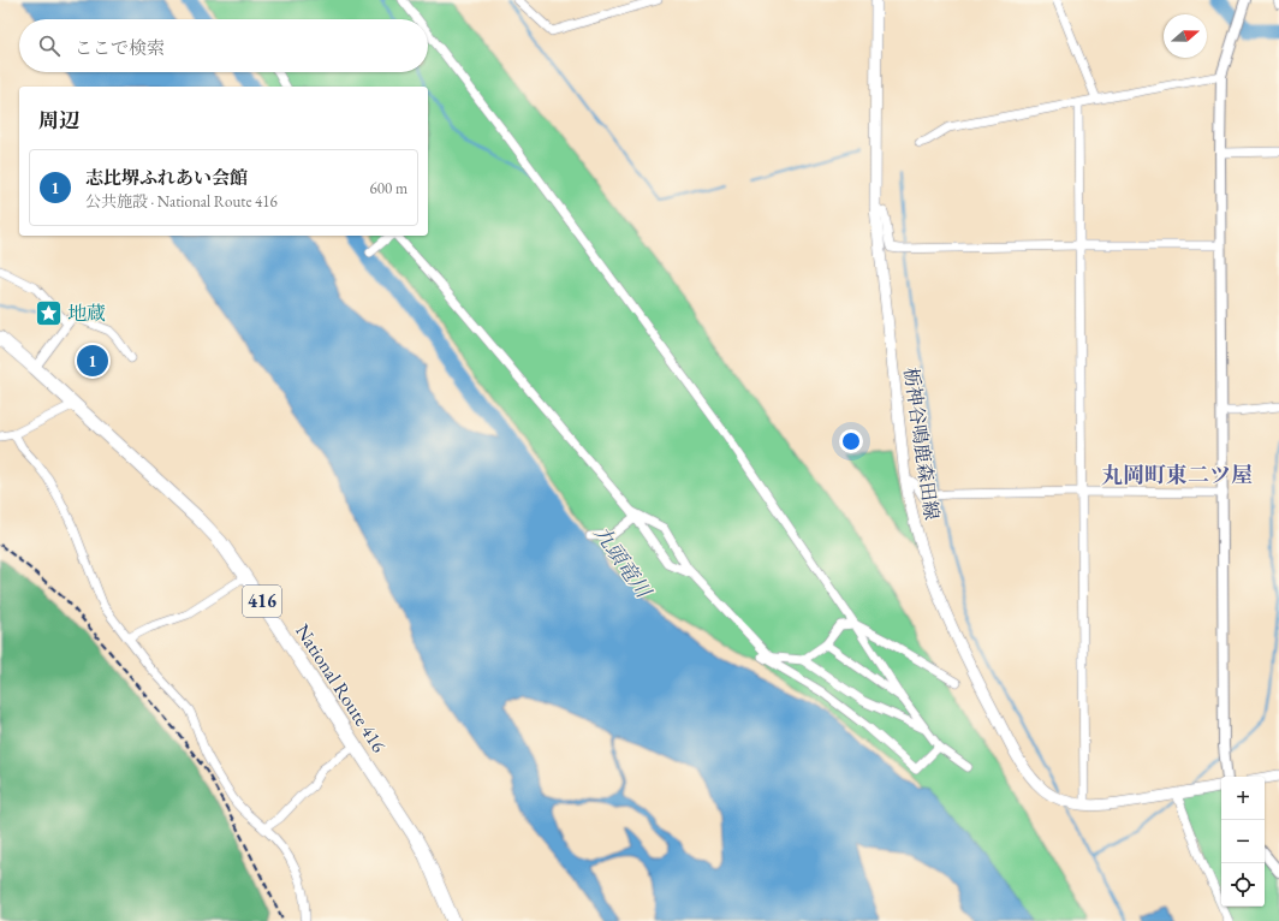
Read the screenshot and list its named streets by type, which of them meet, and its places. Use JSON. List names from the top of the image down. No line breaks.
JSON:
{"streets":{"highway":["416","National Route 416"],"main road":["栃神谷鳴鹿森田線"]},"districts":["丸岡町東二ツ屋"],"water":["九頭竜川"],"places":{"place":["地蔵"]},"north":"right","page":{"search":"ここで検索","heading":"周辺","list":[{"mark":"1","name":"志比堺ふれあい会館","note":"公共施設 · National Route 416","value":"600 m"}],"pins":"1","map_buttons":["+","−"]}}
